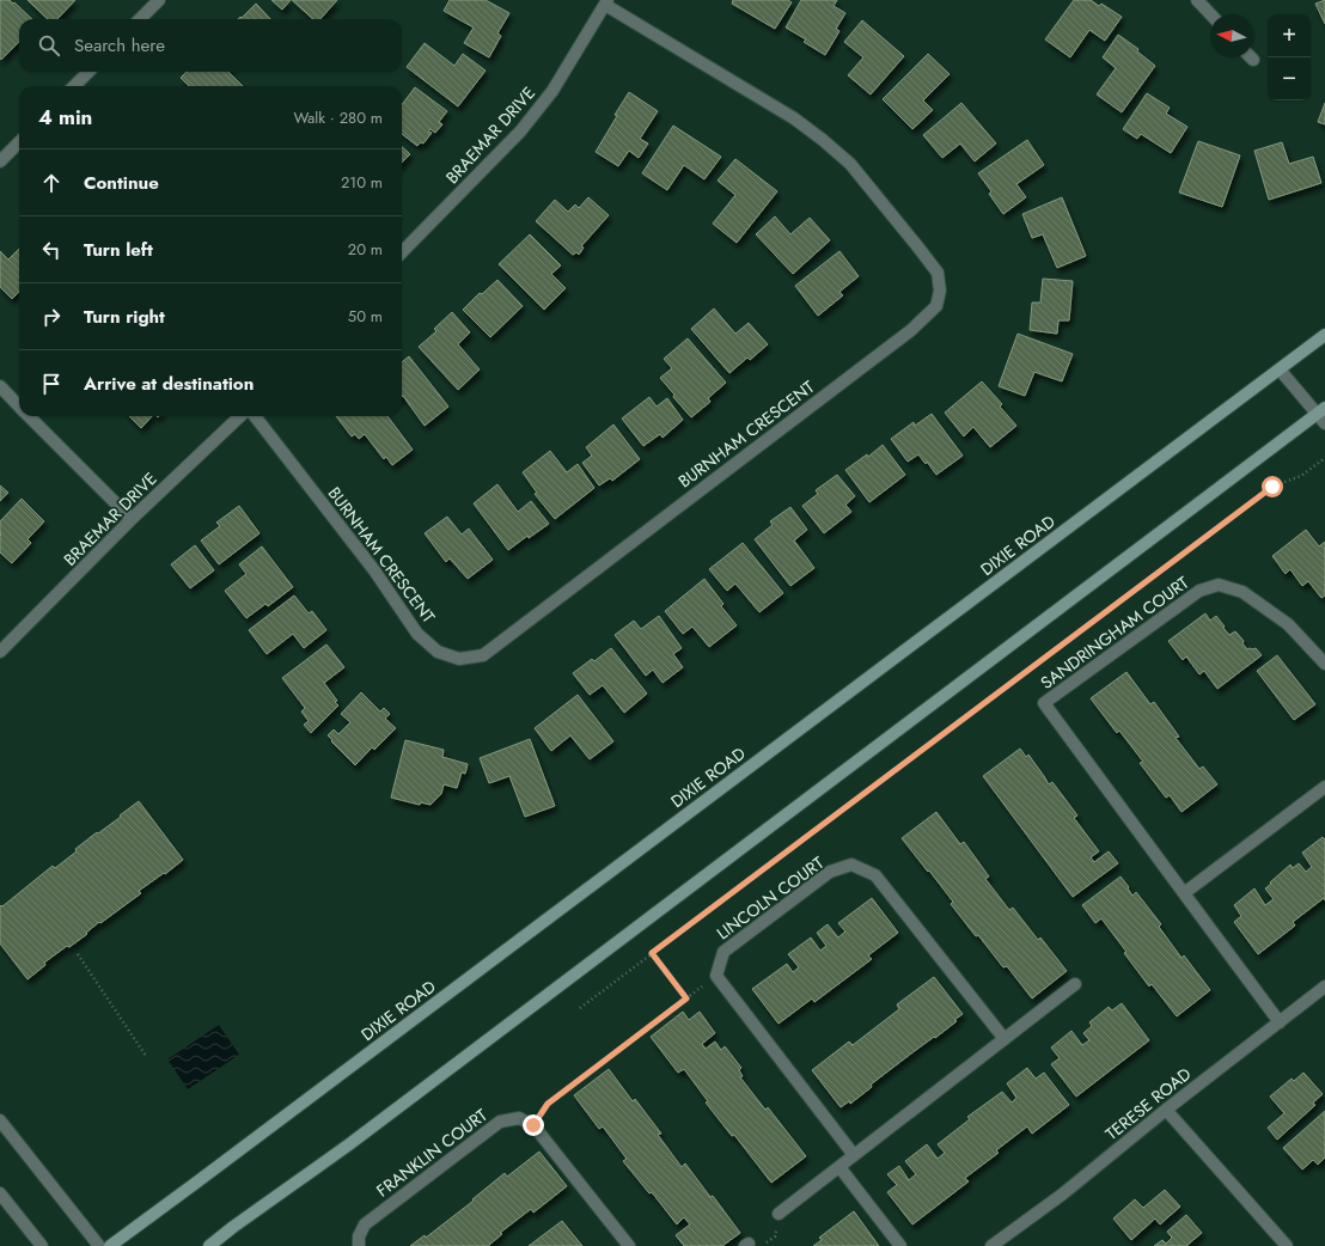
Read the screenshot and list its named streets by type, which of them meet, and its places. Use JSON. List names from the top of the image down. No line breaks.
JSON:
{"streets":{"main road":["DIXIE ROAD"],"street":["BRAEMAR DRIVE","BURNHAM CRESCENT","SANDRINGHAM COURT","LINCOLN COURT","TERESE ROAD","FRANKLIN COURT"]},"crossings":[["BRAEMAR DRIVE","BURNHAM CRESCENT"],["SANDRINGHAM COURT","TERESE ROAD"]],"north":"left","page":{"map_buttons":["+","−"],"search":"Search here","heading":["4 min","Walk · 280 m"],"list":[["Continue","210 m"],["Turn left","20 m"],["Turn right","50 m"],"Arrive at destination"]}}
